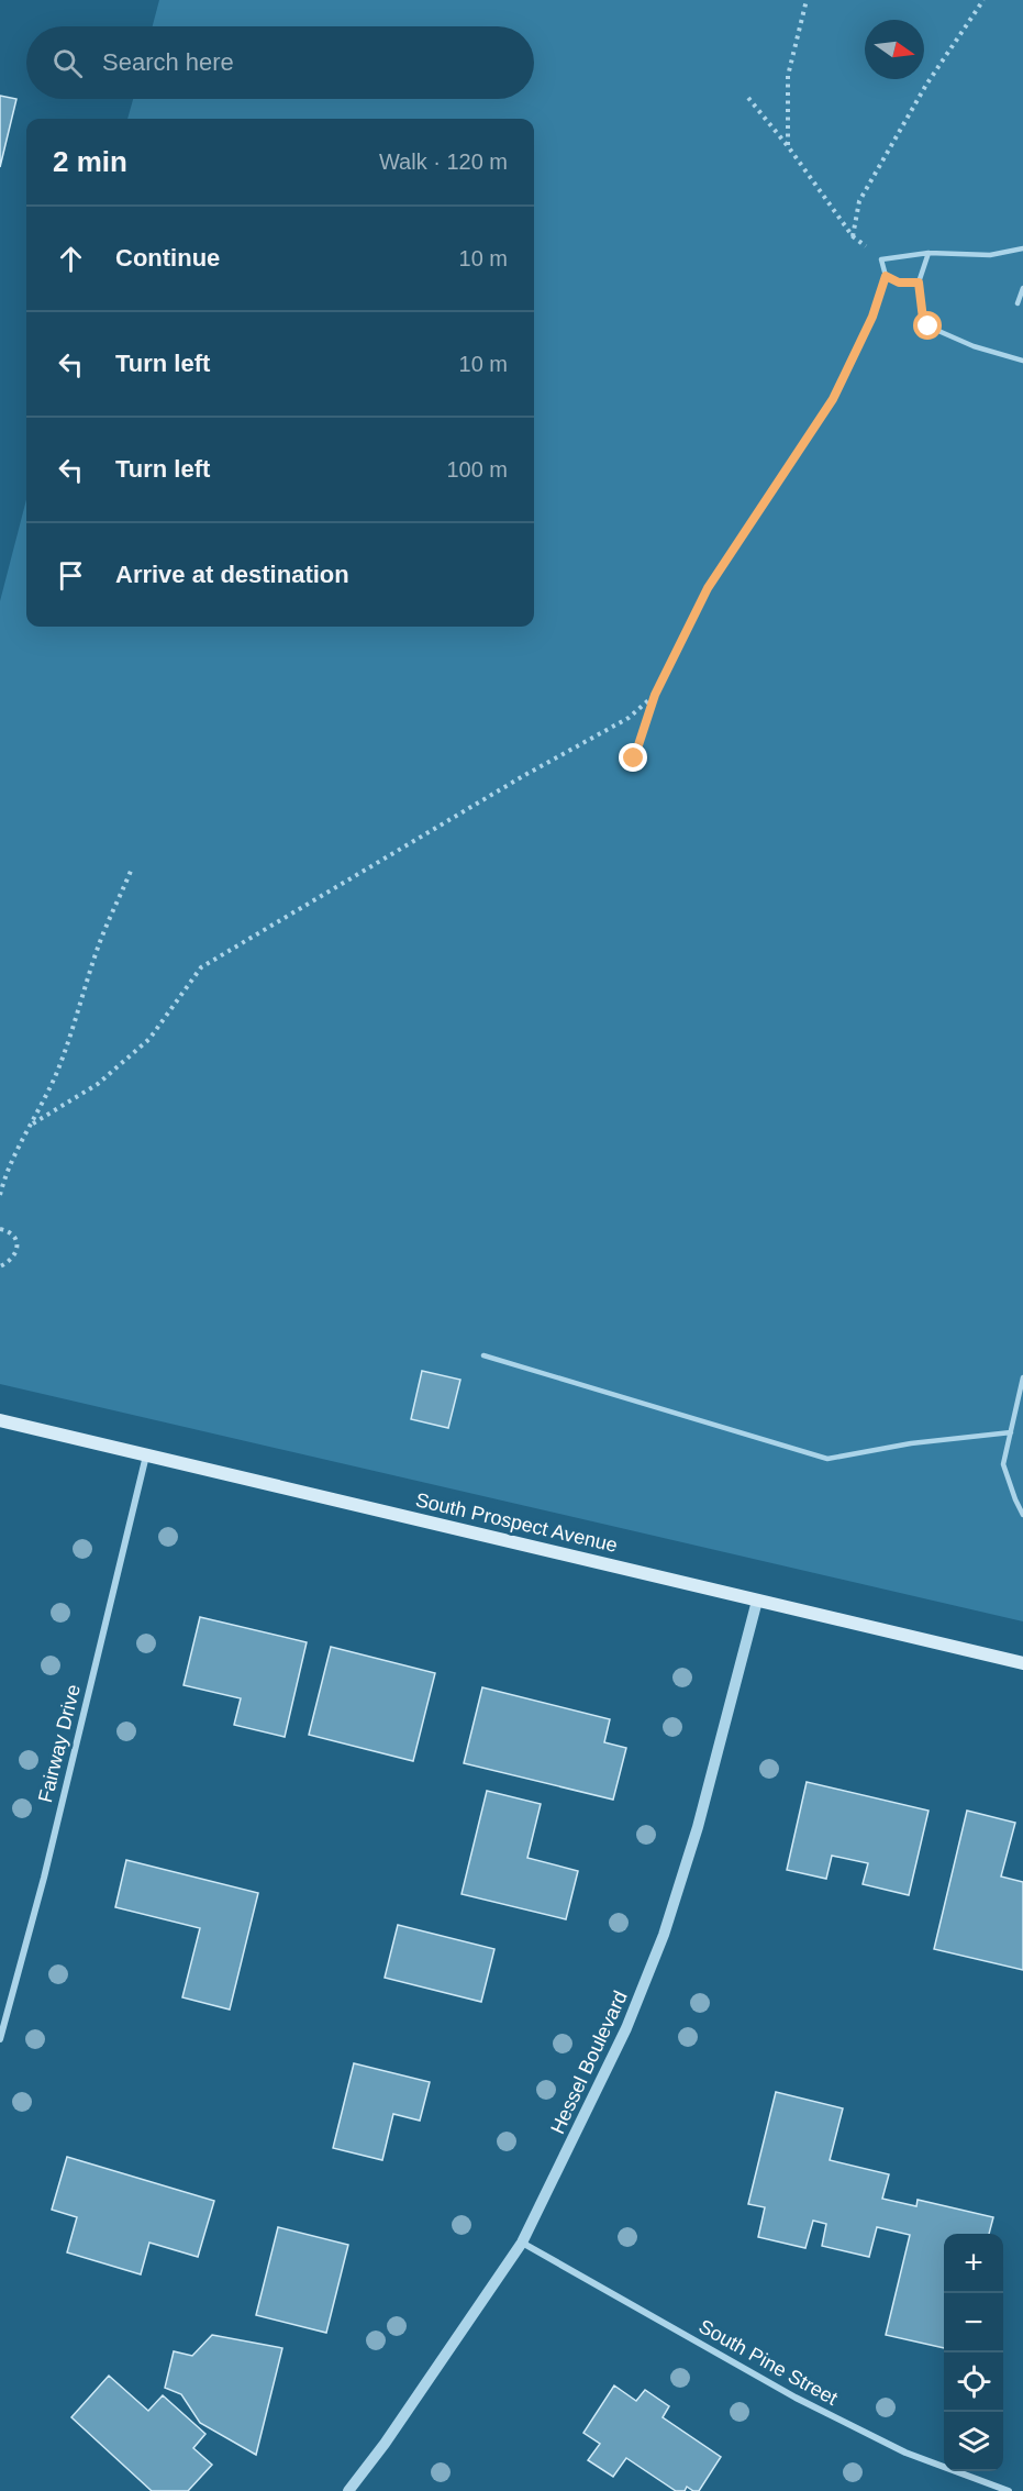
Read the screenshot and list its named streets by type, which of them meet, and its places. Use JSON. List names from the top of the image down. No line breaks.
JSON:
{"streets":{"main road":["South Prospect Avenue"],"street":["Fairway Drive","Hessel Boulevard","South Pine Street"]},"crossings":[["South Prospect Avenue","Fairway Drive"],["South Prospect Avenue","Hessel Boulevard"],["Hessel Boulevard","South Pine Street"]],"north":"right","page":{"search":"Search here","heading":["2 min","Walk · 120 m"],"list":[["Continue","10 m"],["Turn left","10 m"],["Turn left","100 m"],"Arrive at destination"],"map_buttons":["+","−"]}}
